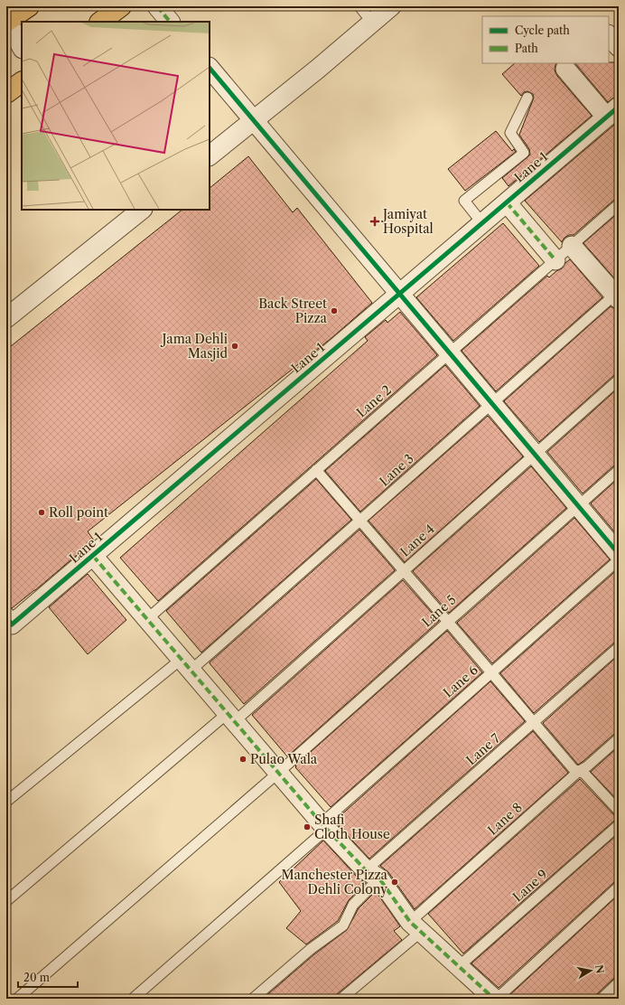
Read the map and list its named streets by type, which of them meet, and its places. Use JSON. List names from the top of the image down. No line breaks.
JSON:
{"streets":{"street":["Lane 1"],"lane":["Lane 2","Lane 3","Lane 4","Lane 5","Lane 6","Lane 7","Lane 8","Lane 9"]},"places":{"health":["Jamiyat Hospital"],"other":["Back Street Pizza","Jama Dehli Masjid","Roll point","Pulao Wala","Shafi Cloth House","Manchester Pizza Dehli Colony"]},"legend":["Cycle path","Path"],"scale_bar":"20 m","north":"right"}
